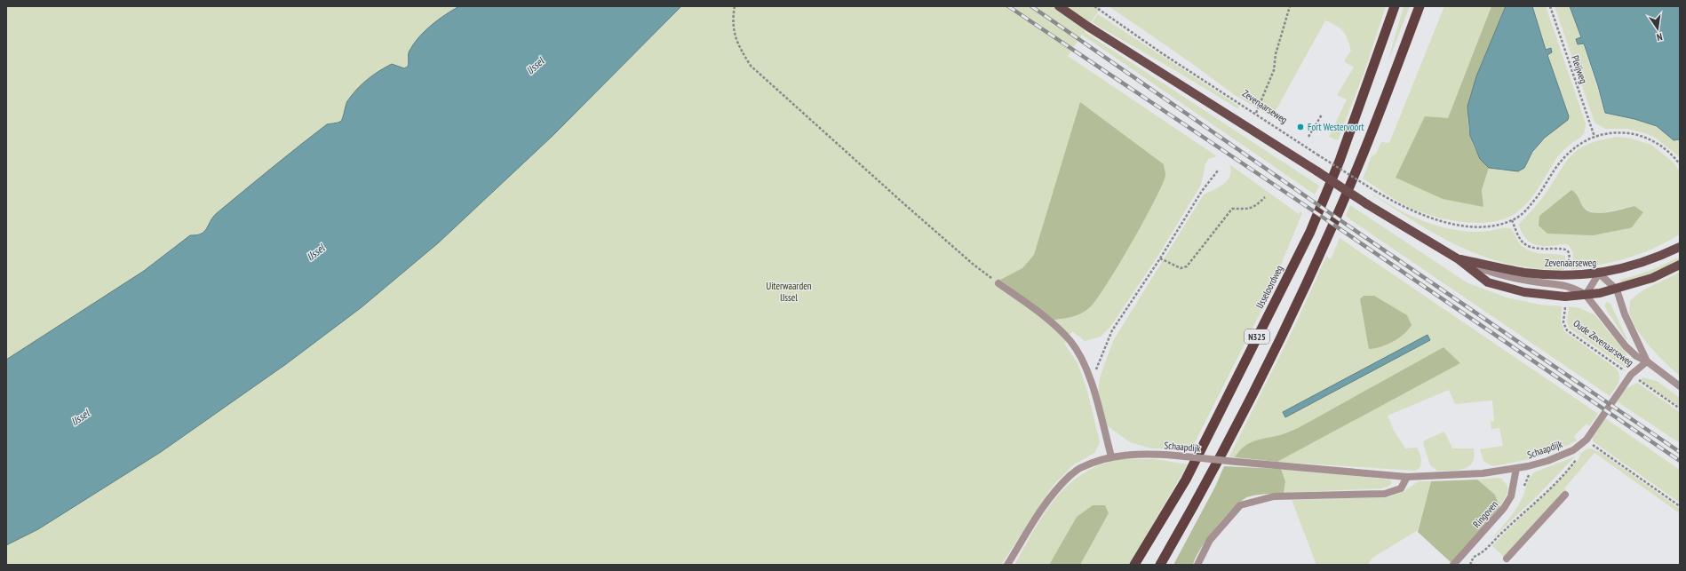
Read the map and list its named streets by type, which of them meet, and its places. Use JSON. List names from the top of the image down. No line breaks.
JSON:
{"streets":{"highway":["IJsseloordweg","N325"],"main road":["Zevenaarseweg"],"street":["Oude Zevenaarseweg","Schaapdijk","Ringoven"],"path":["Pleijweg"]},"crossings":[["Pleijweg","Zevenaarseweg"],["Zevenaarseweg","Oude Zevenaarseweg"],["Oude Zevenaarseweg","Schaapdijk"],["Schaapdijk","Ringoven"]],"water":["IJssel"],"parks":["Uiterwaarden IJssel"],"places":["Fort Westervoort"],"north":"bottom"}
